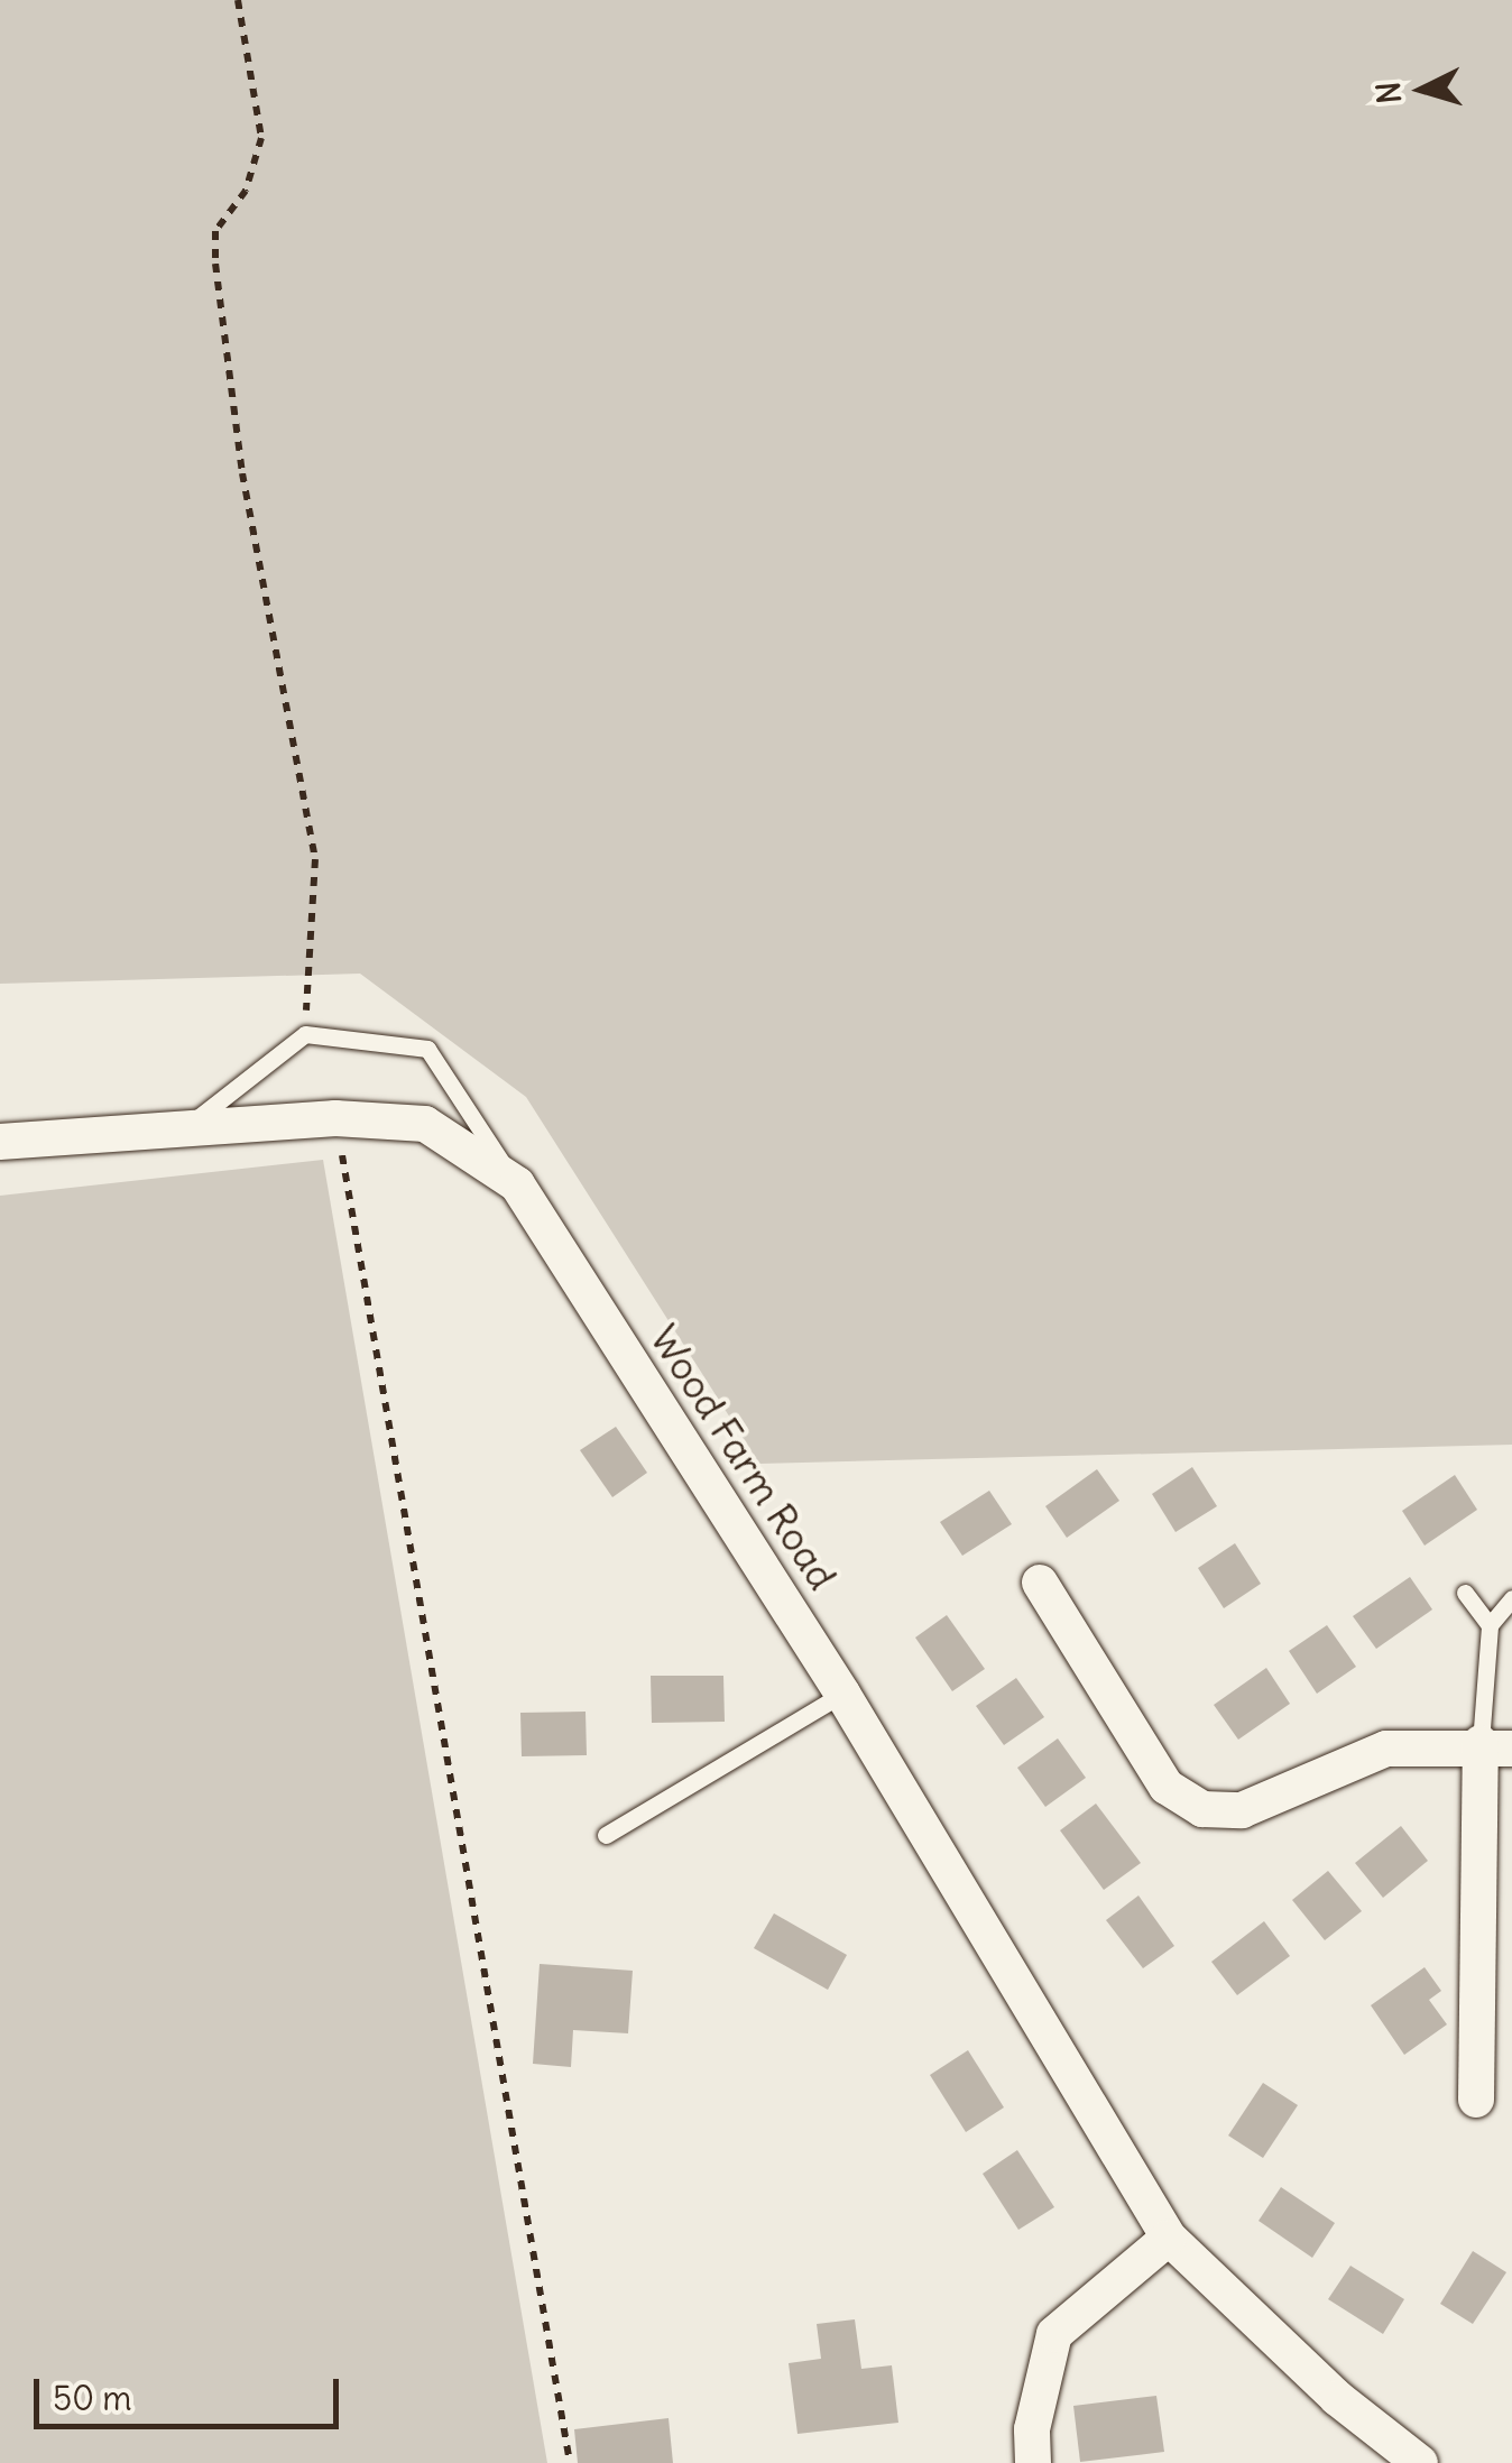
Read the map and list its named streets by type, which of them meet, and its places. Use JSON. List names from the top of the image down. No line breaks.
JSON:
{"streets":{"street":["Wood Farm Road"]},"scale_bar":"50 m","north":"left"}
